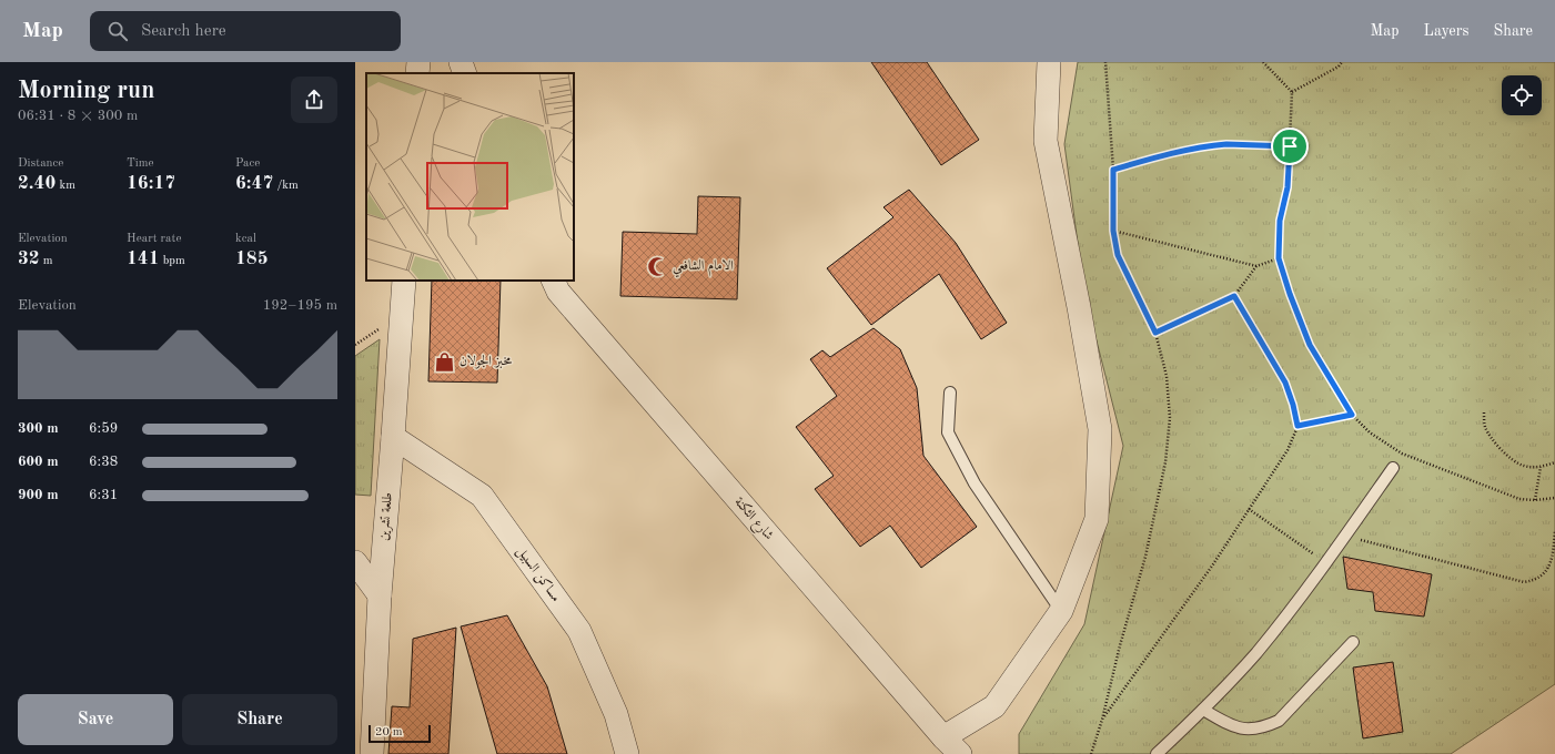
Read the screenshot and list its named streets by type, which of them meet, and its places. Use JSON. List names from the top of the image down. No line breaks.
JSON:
{"streets":{"street":["طلعة تشرين","شارع الثكنة","مساكن السبيل"]},"crossings":[["طلعة تشرين","مساكن السبيل"]],"places":{"mosque":["الامام الشافعي"],"shop":["مخبز الجولان"]},"scale_bar":"20 m","page":{"header":"Map","search":"Search here","nav":["Map","Layers","Share"],"heading":["Morning run","06:31 · 8 × 300 m"],"stats":[["Distance","2.40 km"],["Time","16:17"],["Pace","6:47 /km"],["Elevation","32 m"],["Heart rate","141 bpm"],["kcal","185"]],"chart":["Elevation","192–195 m"],"list":[{"name":"300 m","note":"6:59"},{"name":"600 m","note":"6:38"},{"name":"900 m","note":"6:31"}],"buttons":["Save","Share"],"scale":"20 m"}}
